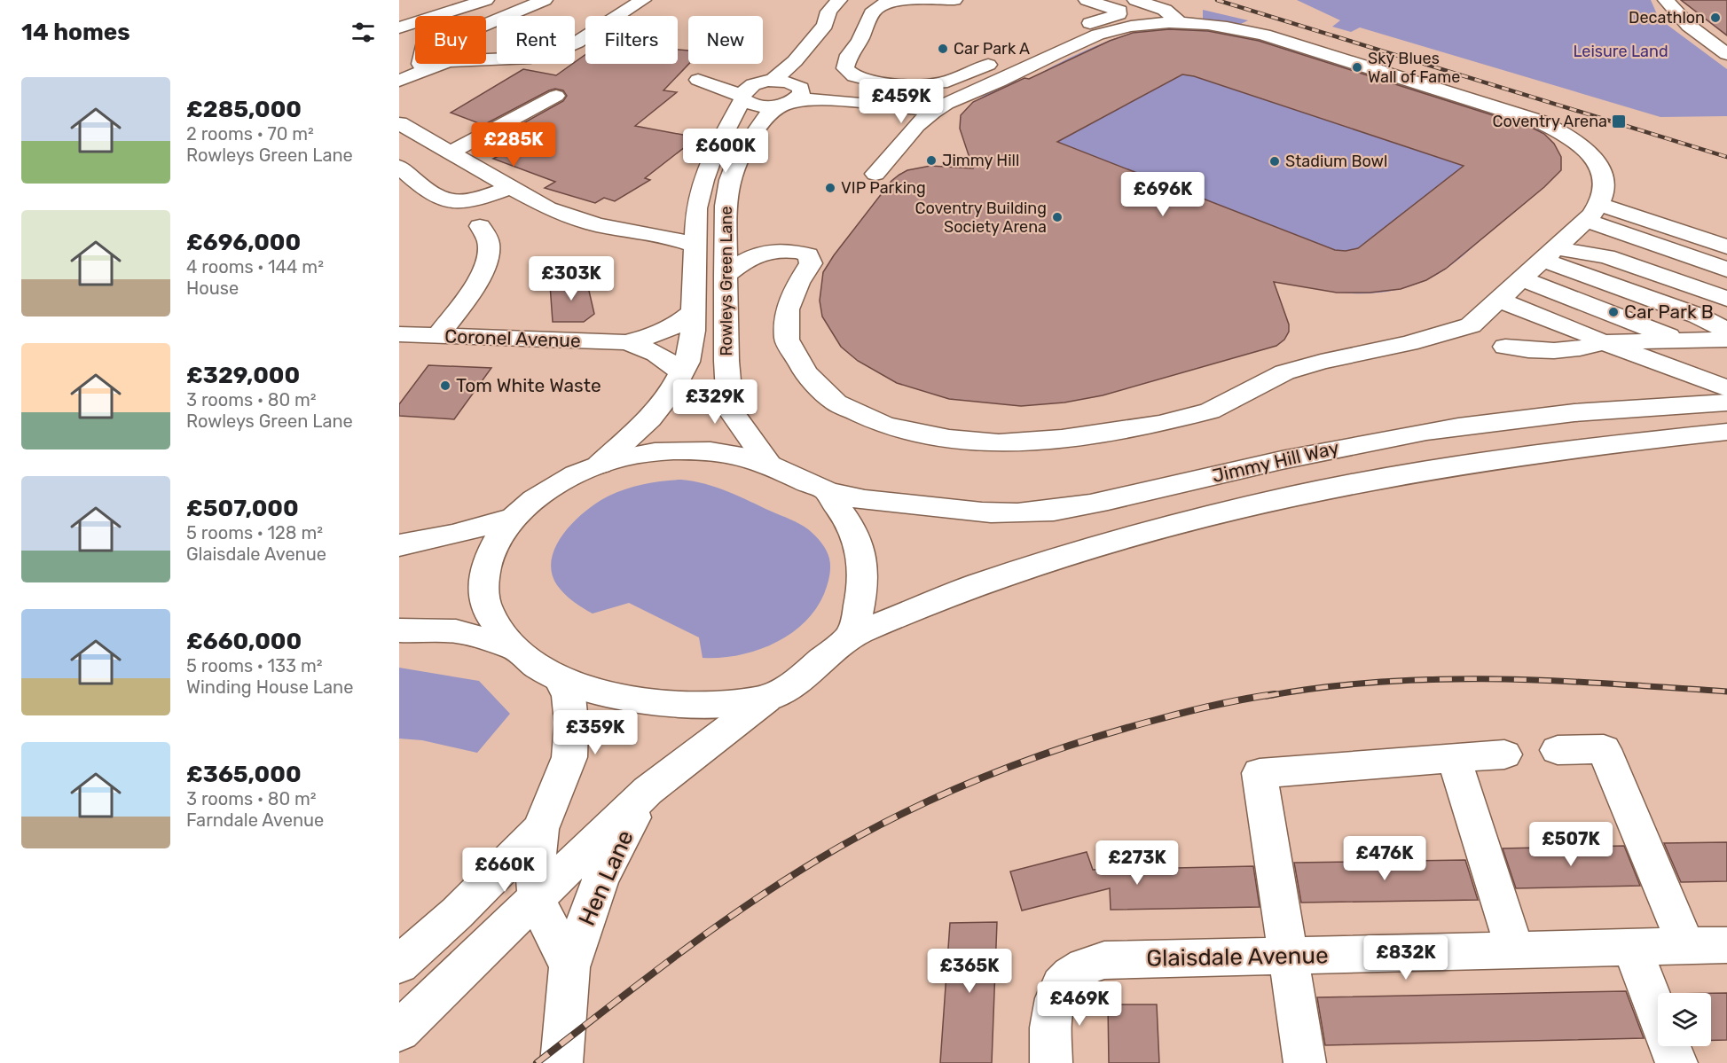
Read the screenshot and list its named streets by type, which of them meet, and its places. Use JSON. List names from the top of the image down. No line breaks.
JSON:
{"streets":{"main road":["Rowleys Green Lane","Coronel Avenue","Jimmy Hill Way","Hen Lane","Glaisdale Avenue"]},"crossings":[["Rowleys Green Lane","Coronel Avenue"],["Rowleys Green Lane","Jimmy Hill Way"],["Jimmy Hill Way","Hen Lane"]],"parks":["Leisure Land"],"places":{"other":["Decathlon","Car Park A","Sky Blues Wall of Fame","Jimmy Hill","Stadium Bowl","VIP Parking","Coventry Building Society Arena","Car Park B","Tom White Waste"],"transit":["Coventry Arena"]},"page":{"heading":"14 homes","chip":["Buy","Rent","Filters","New"],"list":[{"name":"£285,000","note":"2 rooms · 70 m² · Rowleys Green Lane"},{"name":"£696,000","note":"4 rooms · 144 m² · House"},{"name":"£329,000","note":"3 rooms · 80 m² · Rowleys Green Lane"},{"name":"£507,000","note":"5 rooms · 128 m² · Glaisdale Avenue"},{"name":"£660,000","note":"5 rooms · 133 m² · Winding House Lane"},{"name":"£365,000","note":"3 rooms · 80 m² · Farndale Avenue"}],"price":["£459K","£285K","£600K","£696K","£303K","£329K","£359K","£507K","£476K","£273K","£660K","£832K","£365K","£469K"]}}
